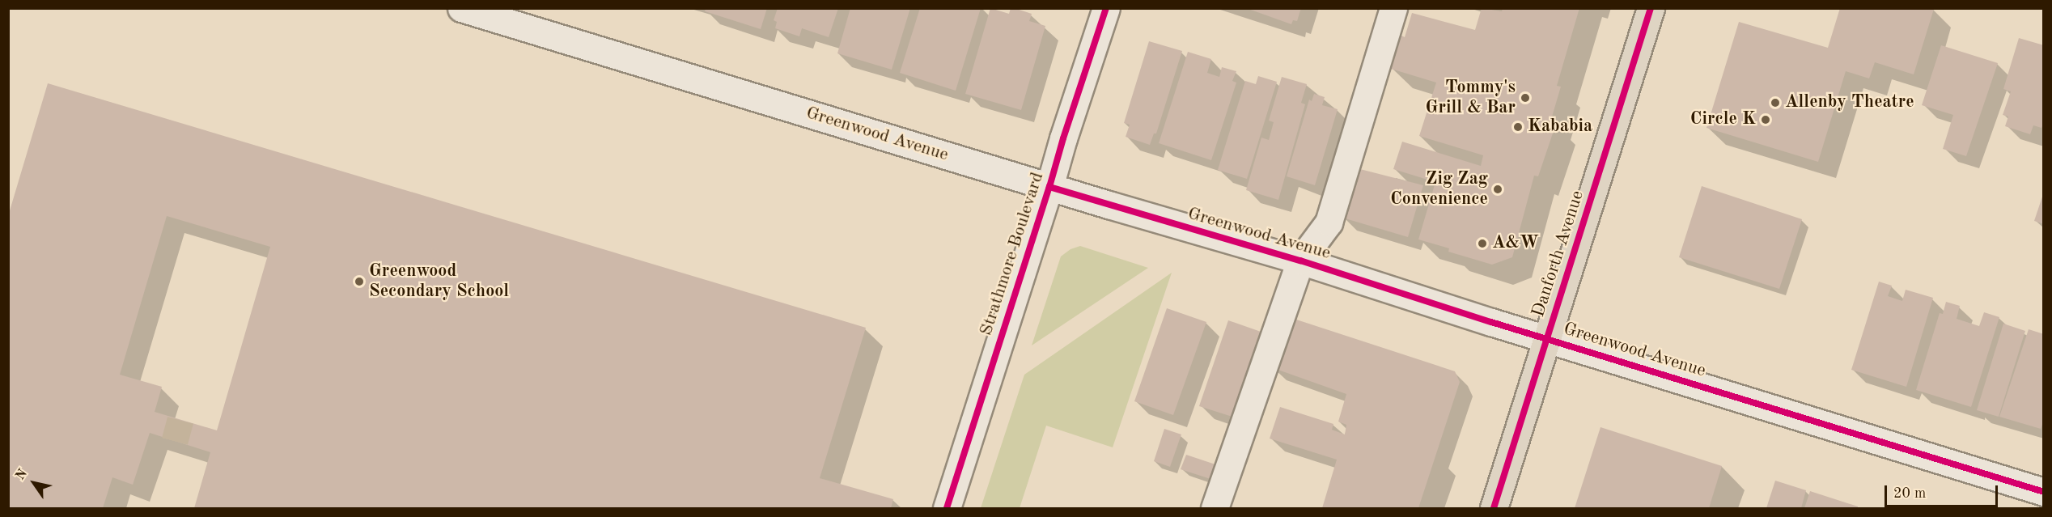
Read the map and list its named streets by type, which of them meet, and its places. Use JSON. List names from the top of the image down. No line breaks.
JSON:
{"streets":{"main road":["Danforth Avenue"],"street":["Greenwood Avenue","Strathmore Boulevard"]},"crossings":[["Greenwood Avenue","Strathmore Boulevard"],["Greenwood Avenue","Danforth Avenue"]],"places":["Tommy's Grill & Bar","Allenby Theatre","Circle K","Kababia","Zig Zag Convenience","A&W","Greenwood Secondary School"],"scale_bar":"20 m","north":"top left"}
